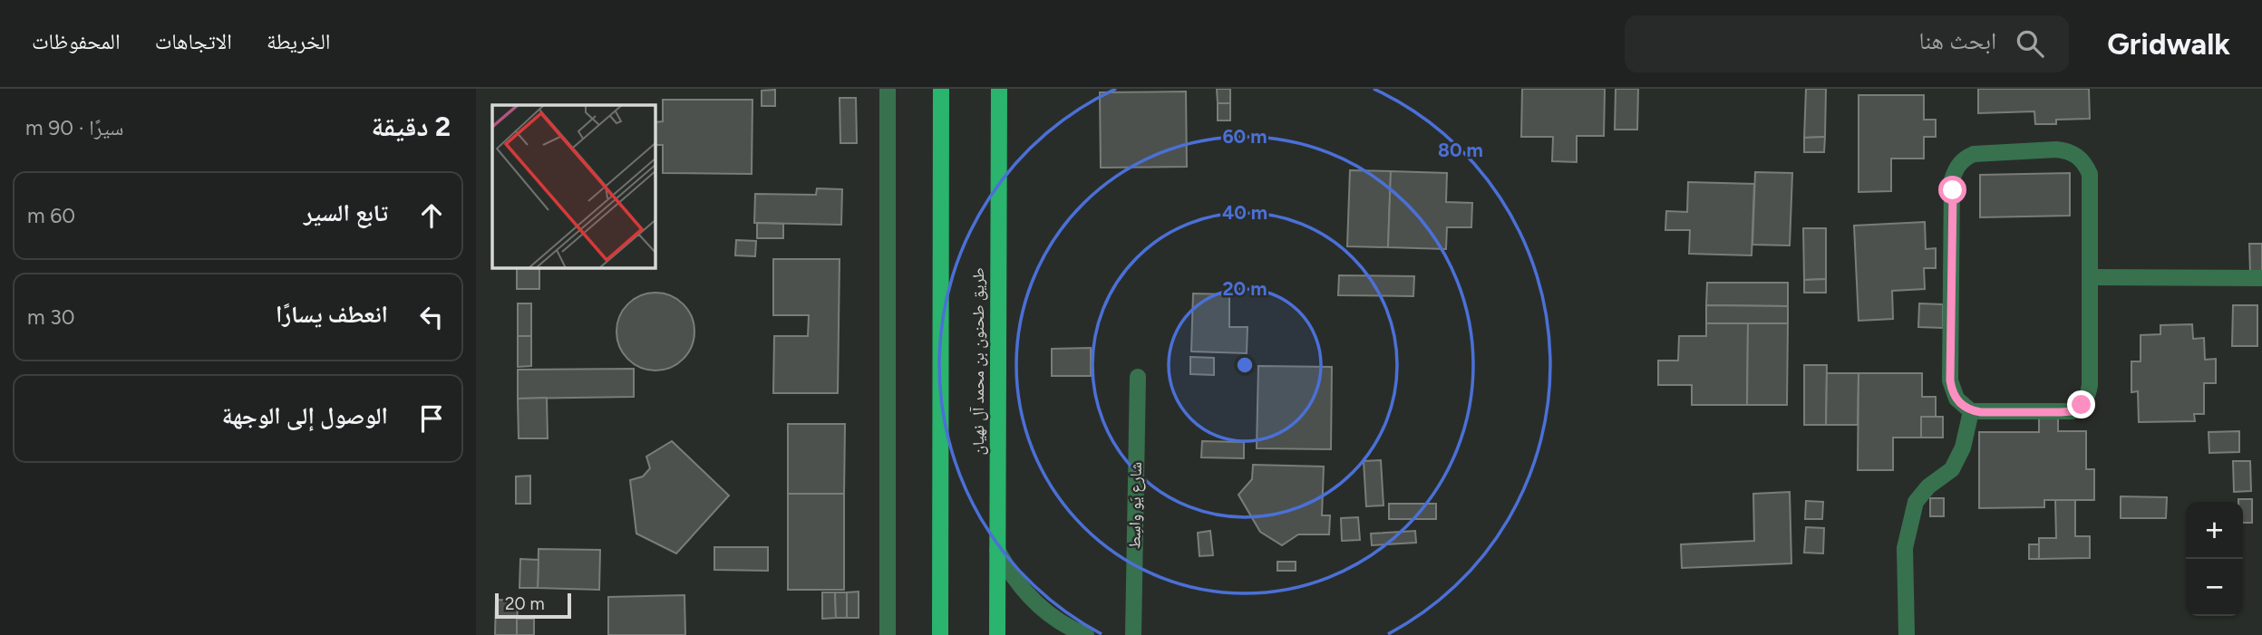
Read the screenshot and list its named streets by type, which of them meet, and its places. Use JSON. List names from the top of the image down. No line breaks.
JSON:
{"streets":{"main road":["طريق طحنون بن محمد آل نهيان"],"street":["شارع يَو واسِط"]},"scale_bar":"20 m","page":{"header":"Gridwalk","search":"ابحث هنا","nav":["الخريطة","الاتجاهات","المحفوظات"],"heading":["2 دقيقة","سيرًا · 90 m"],"list":[["تابع السير","60 m"],["انعطف يسارًا","30 m"],"الوصول إلى الوجهة"],"map_buttons":["+","−"],"scale":"20 m"},"rings":["60 m","80 m","40 m","20 m"]}
